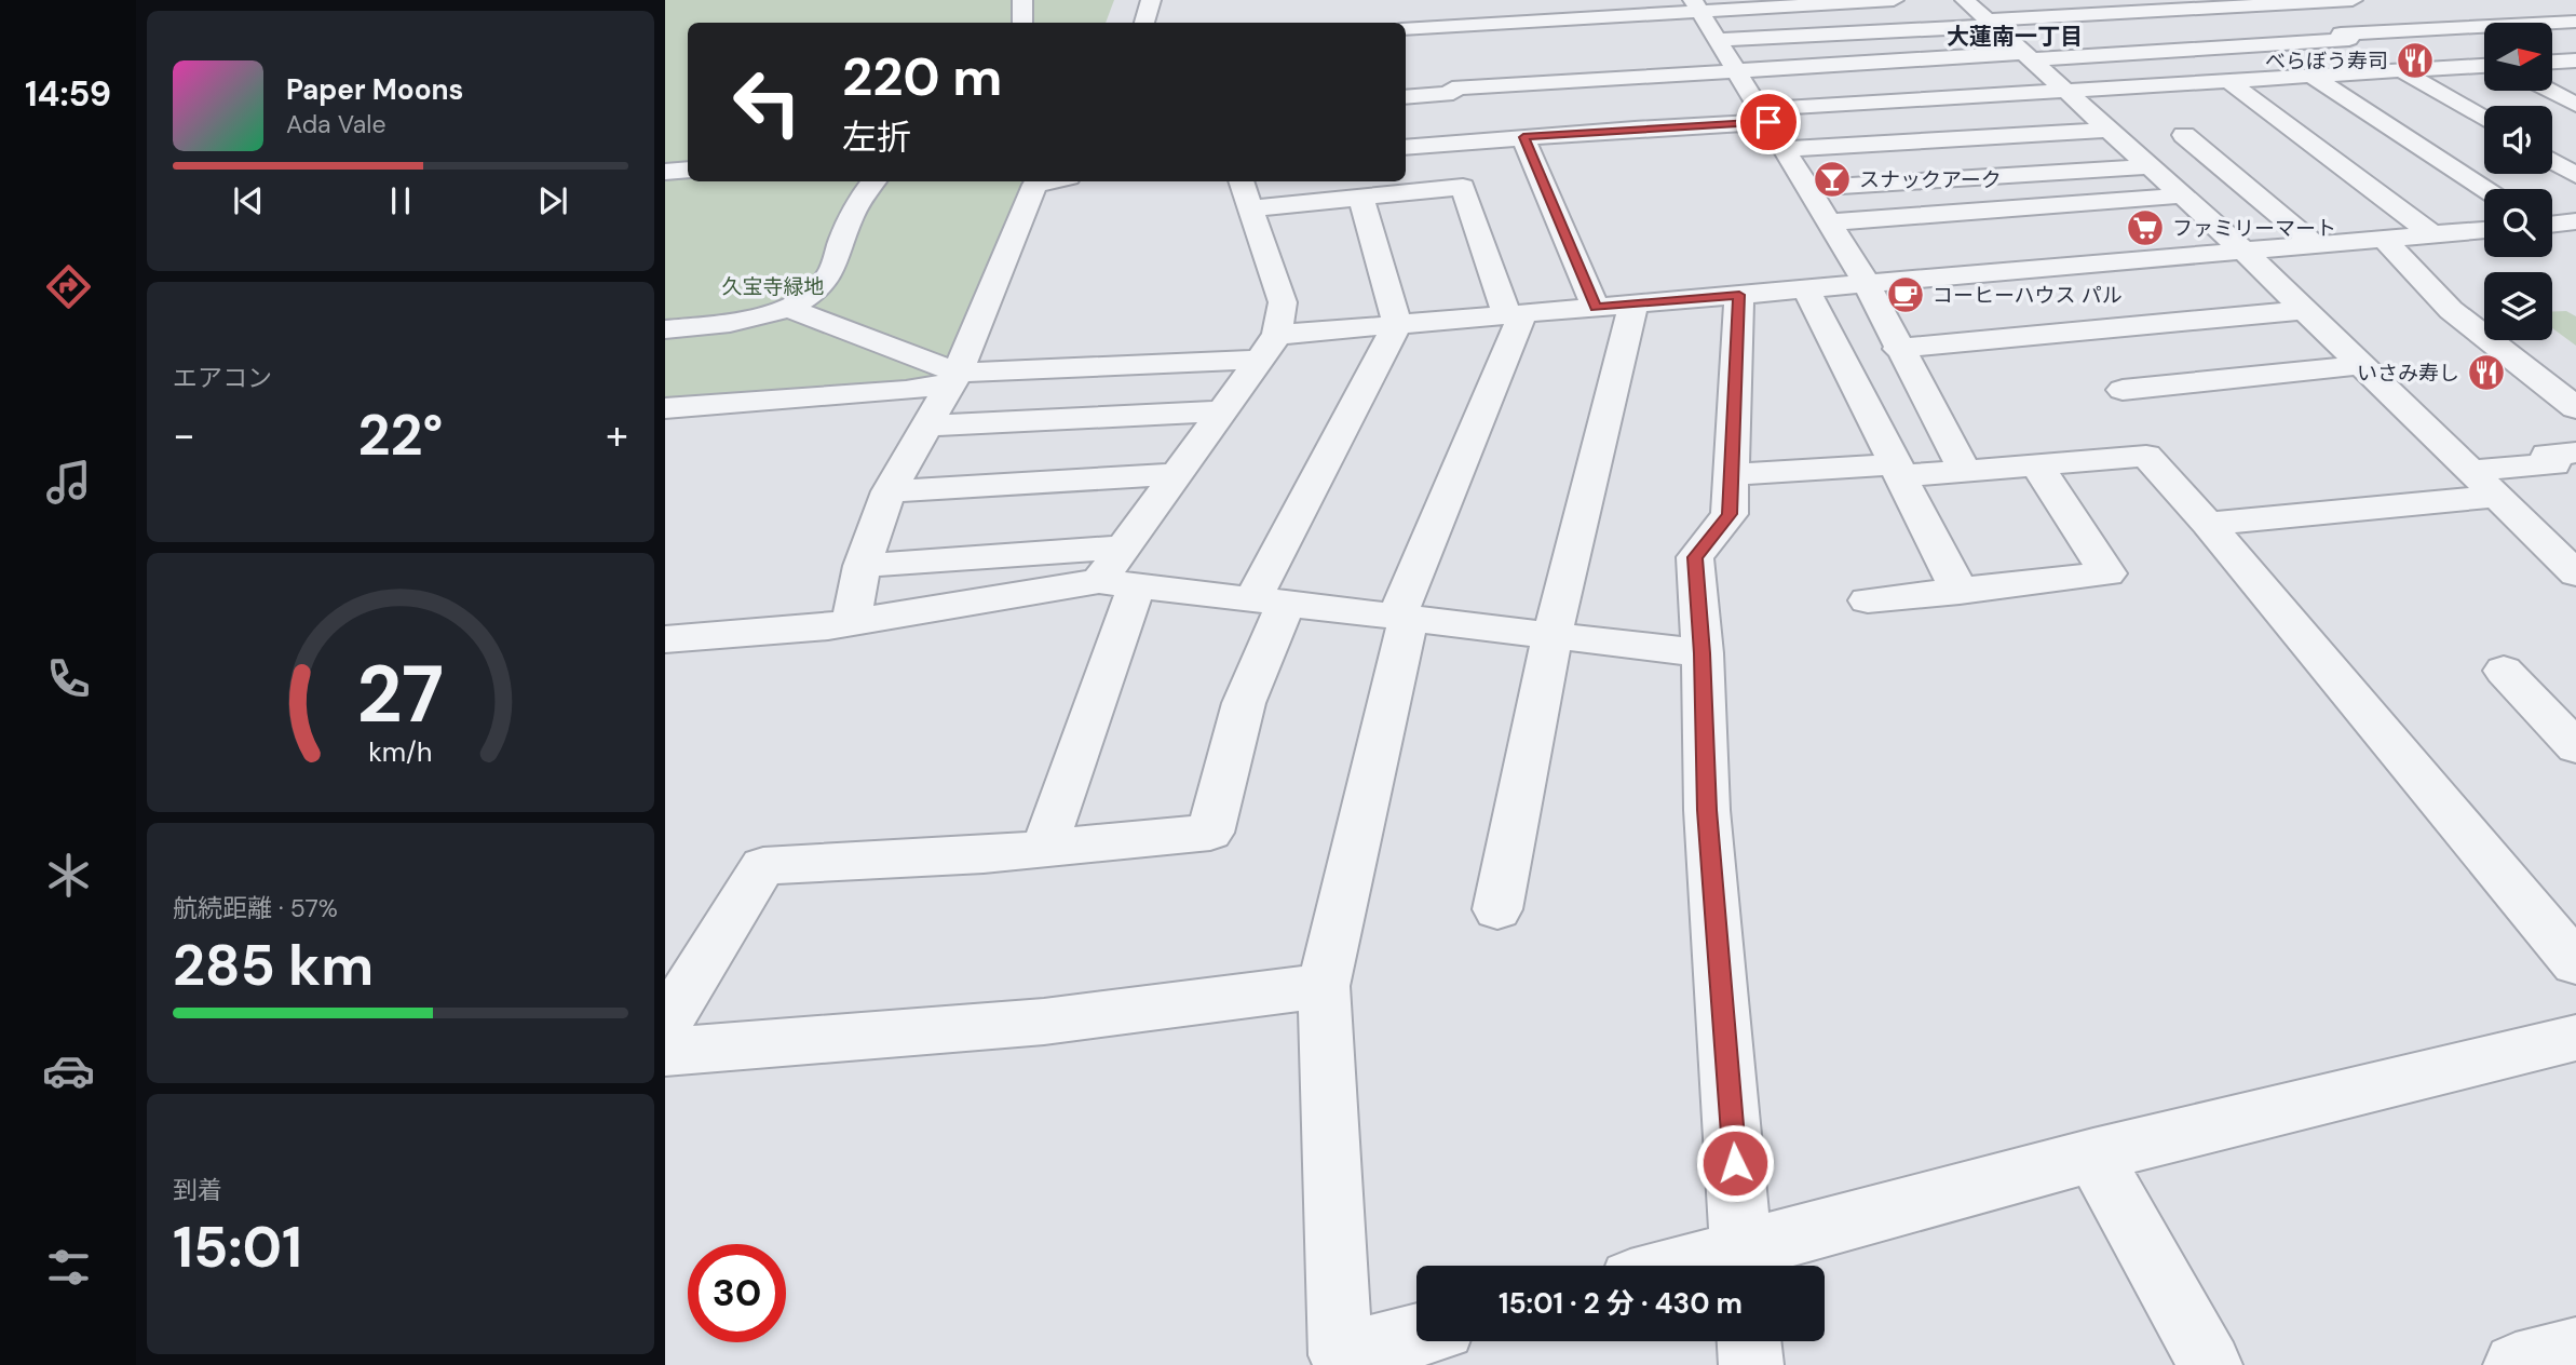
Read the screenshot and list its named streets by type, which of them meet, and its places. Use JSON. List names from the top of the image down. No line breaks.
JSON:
{"districts":["大蓮南一丁目"],"parks":["久宝寺緑地"],"places":{"restaurant":["べらぼう寿司","いさみ寿し"],"bar":["スナックアーク"],"supermarket":["ファミリーマート"],"cafe":["コーヒーハウス パル"]},"north":"right","page":{"tabs":"14:59","turn":["220 m","左折"],"song":["Paper Moons","Ada Vale"],"tile":["エアコン",["航続距離 · 57%","285 km"],["到着","15:01"]],"heat":["−","22°","+"],"limit":"30","trip":"15:01 · 2 分 · 430 m","gauge":["27","km/h"]}}
